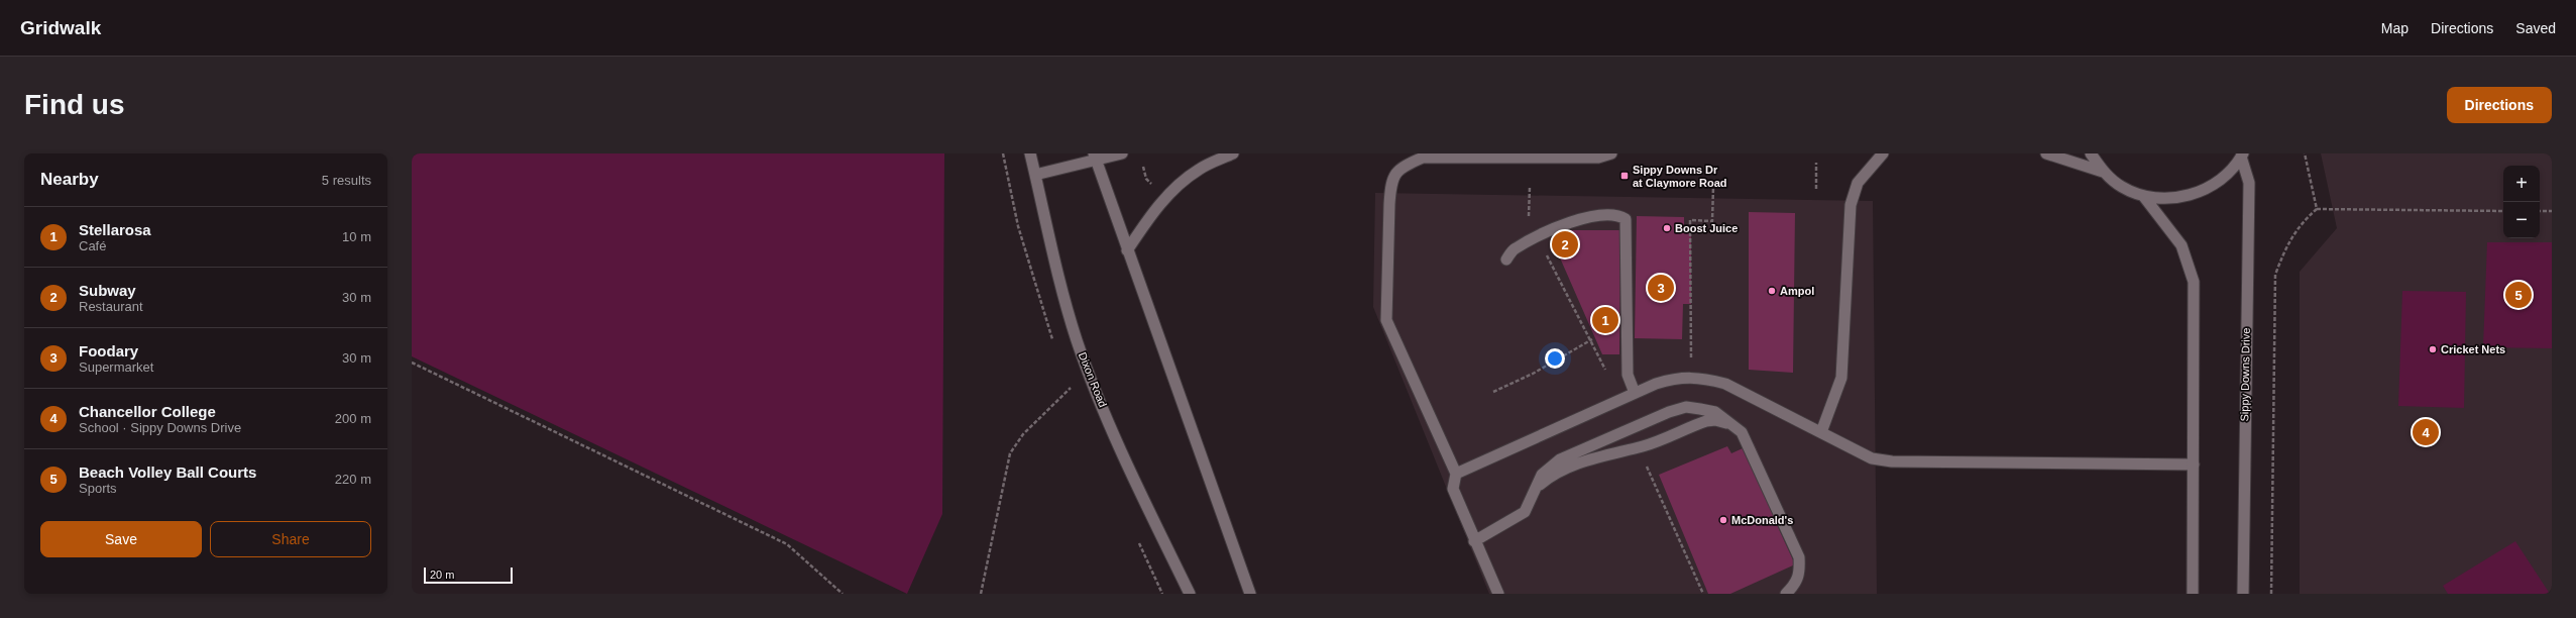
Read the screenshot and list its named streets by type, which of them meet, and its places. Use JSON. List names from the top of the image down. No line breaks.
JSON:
{"streets":{"main road":["Sippy Downs Drive","Dixon Road"]},"places":{"transit":["Sippy Downs Dr at Claymore Road"],"other":["Boost Juice","Ampol","Cricket Nets","McDonald's"]},"scale_bar":"20 m","page":{"header":"Gridwalk","nav":["Map","Directions","Saved"],"buttons":["Directions",["Save","Share"]],"title":"Find us","heading":["Nearby","5 results"],"map_buttons":["+","−"],"list":[{"mark":"1","name":"Stellarosa","note":"Café","value":"10 m"},{"mark":"2","name":"Subway","note":"Restaurant","value":"30 m"},{"mark":"3","name":"Foodary","note":"Supermarket","value":"30 m"},{"mark":"4","name":"Chancellor College","note":"School · Sippy Downs Drive","value":"200 m"},{"mark":"5","name":"Beach Volley Ball Courts","note":"Sports","value":"220 m"}],"pins":["2","3","5","1","4"],"scale":"20 m"}}
